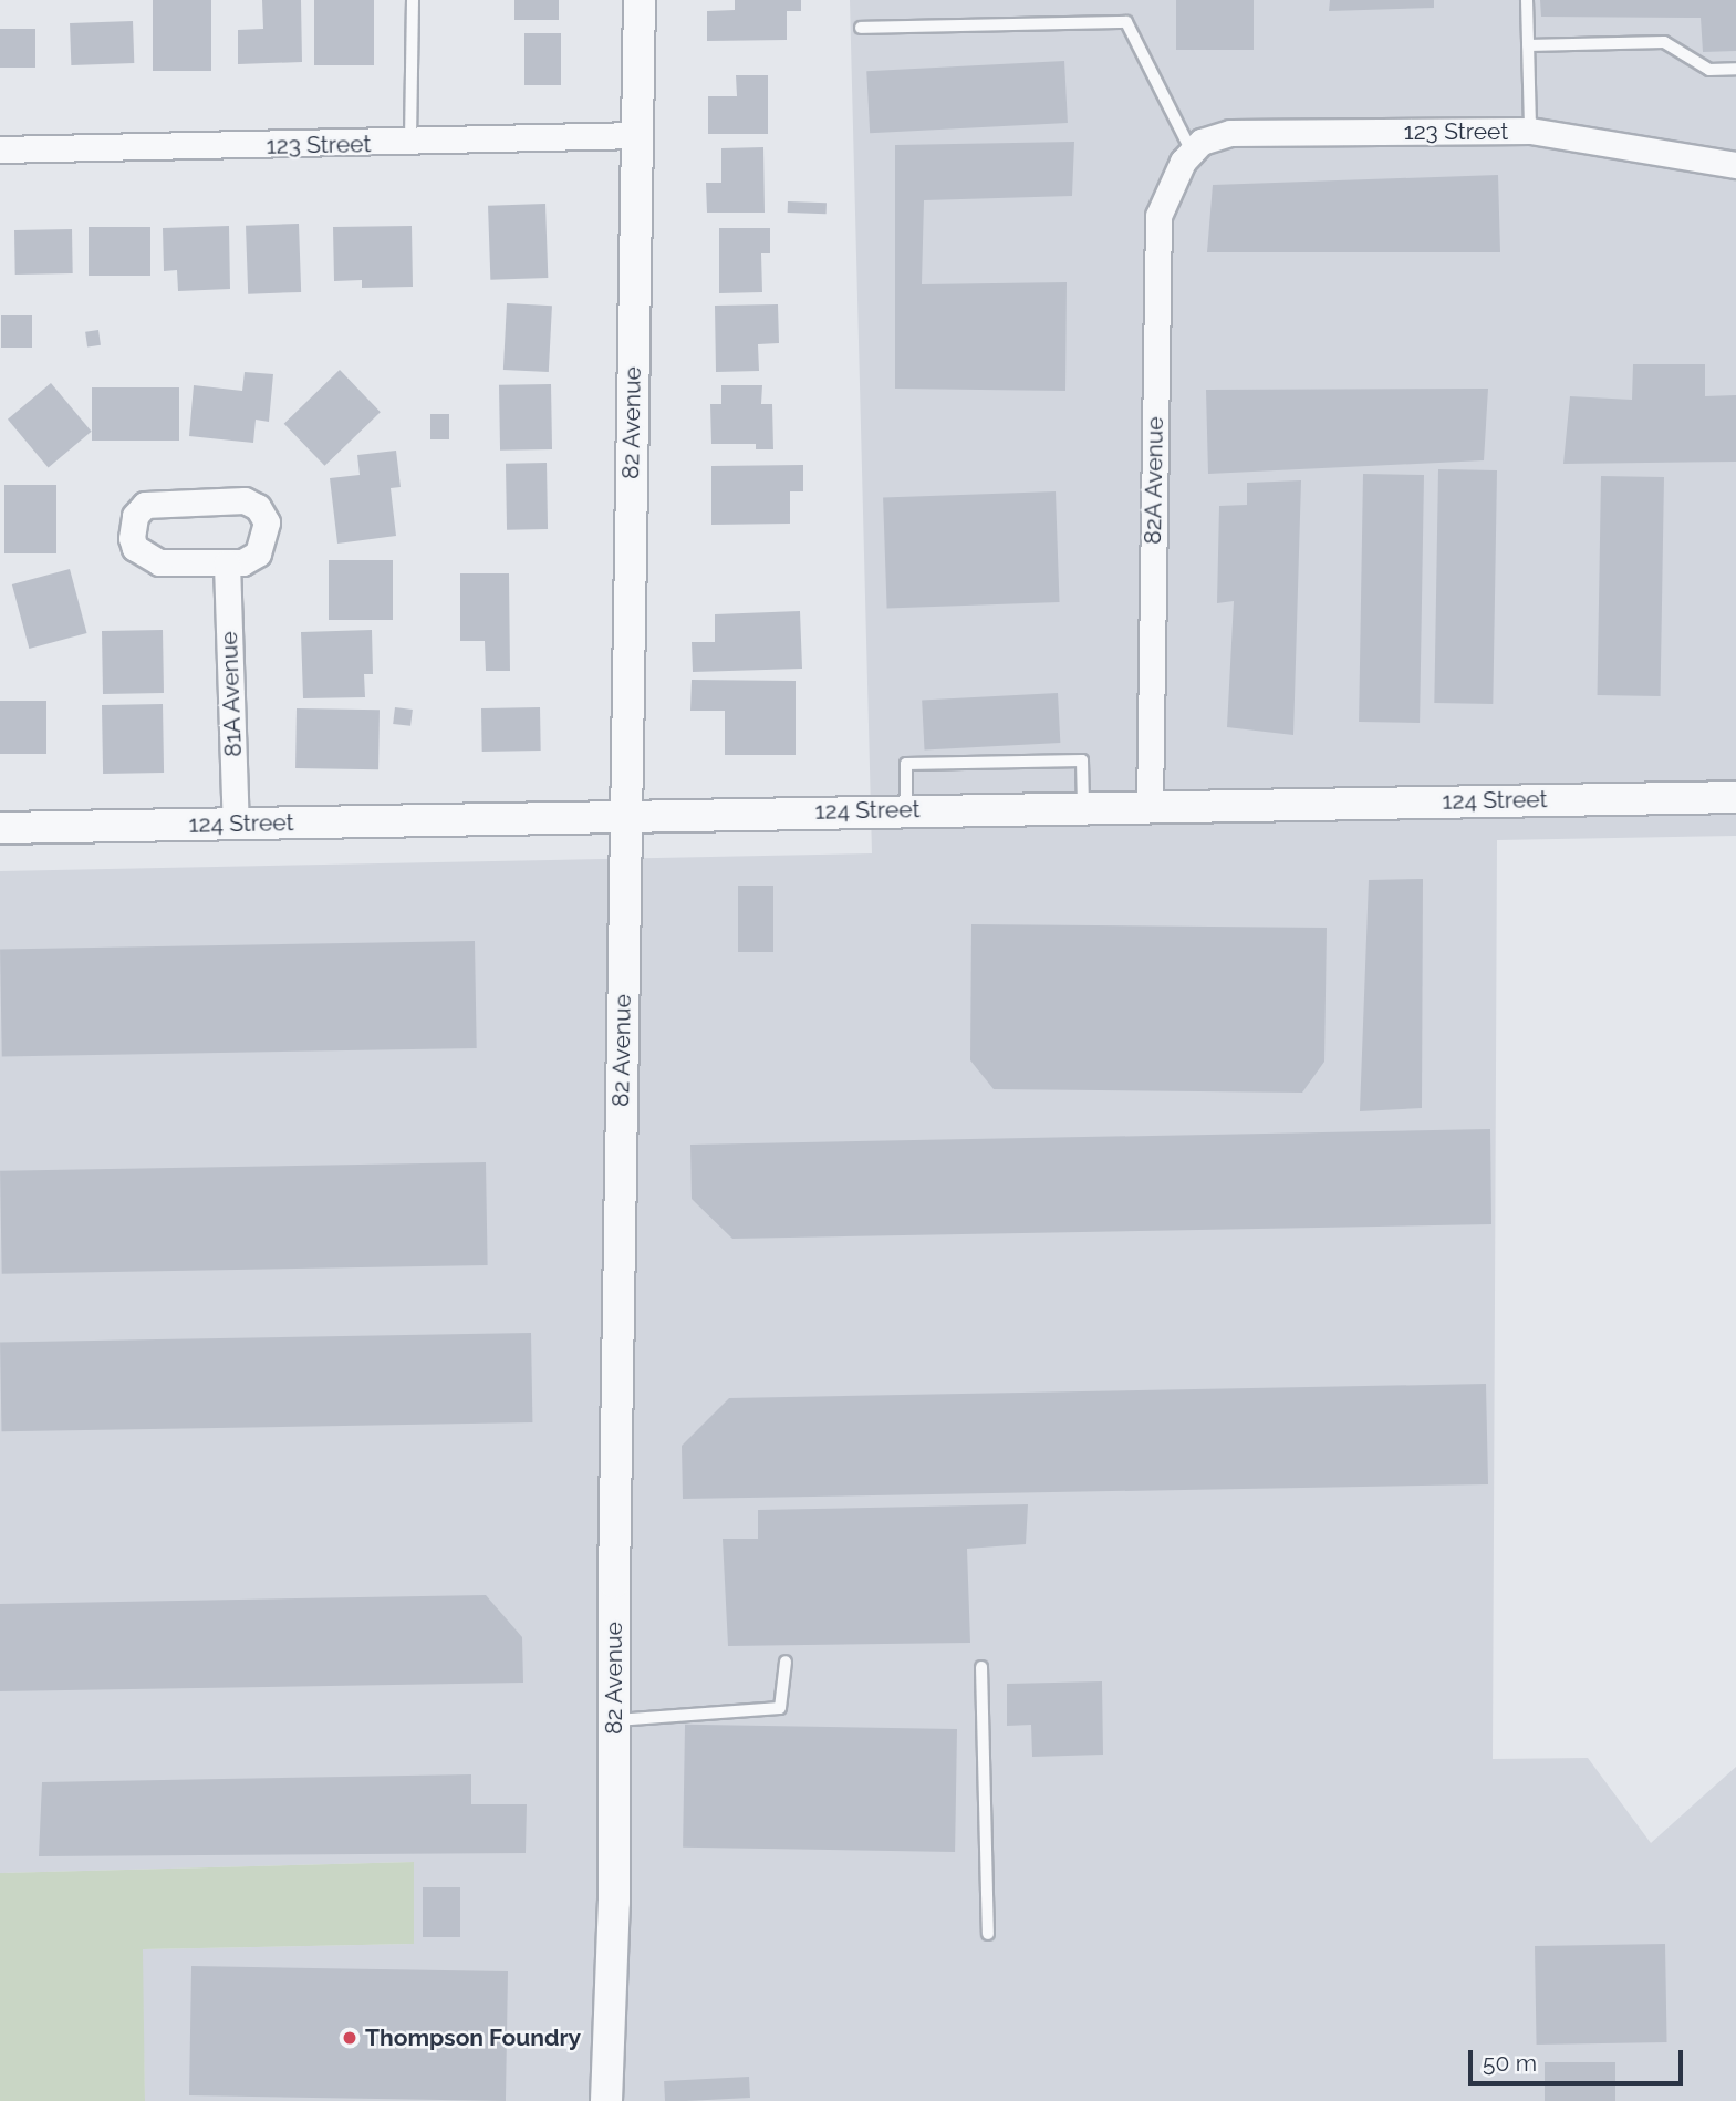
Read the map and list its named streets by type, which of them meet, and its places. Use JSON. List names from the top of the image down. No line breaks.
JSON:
{"streets":{"street":["123 Street","82 Avenue","82A Avenue","81A Avenue","124 Street"]},"crossings":[["123 Street","82 Avenue"],["123 Street","82A Avenue"],["82 Avenue","124 Street"],["82A Avenue","124 Street"],["81A Avenue","124 Street"]],"places":["Thompson Foundry"],"scale_bar":"50 m"}
